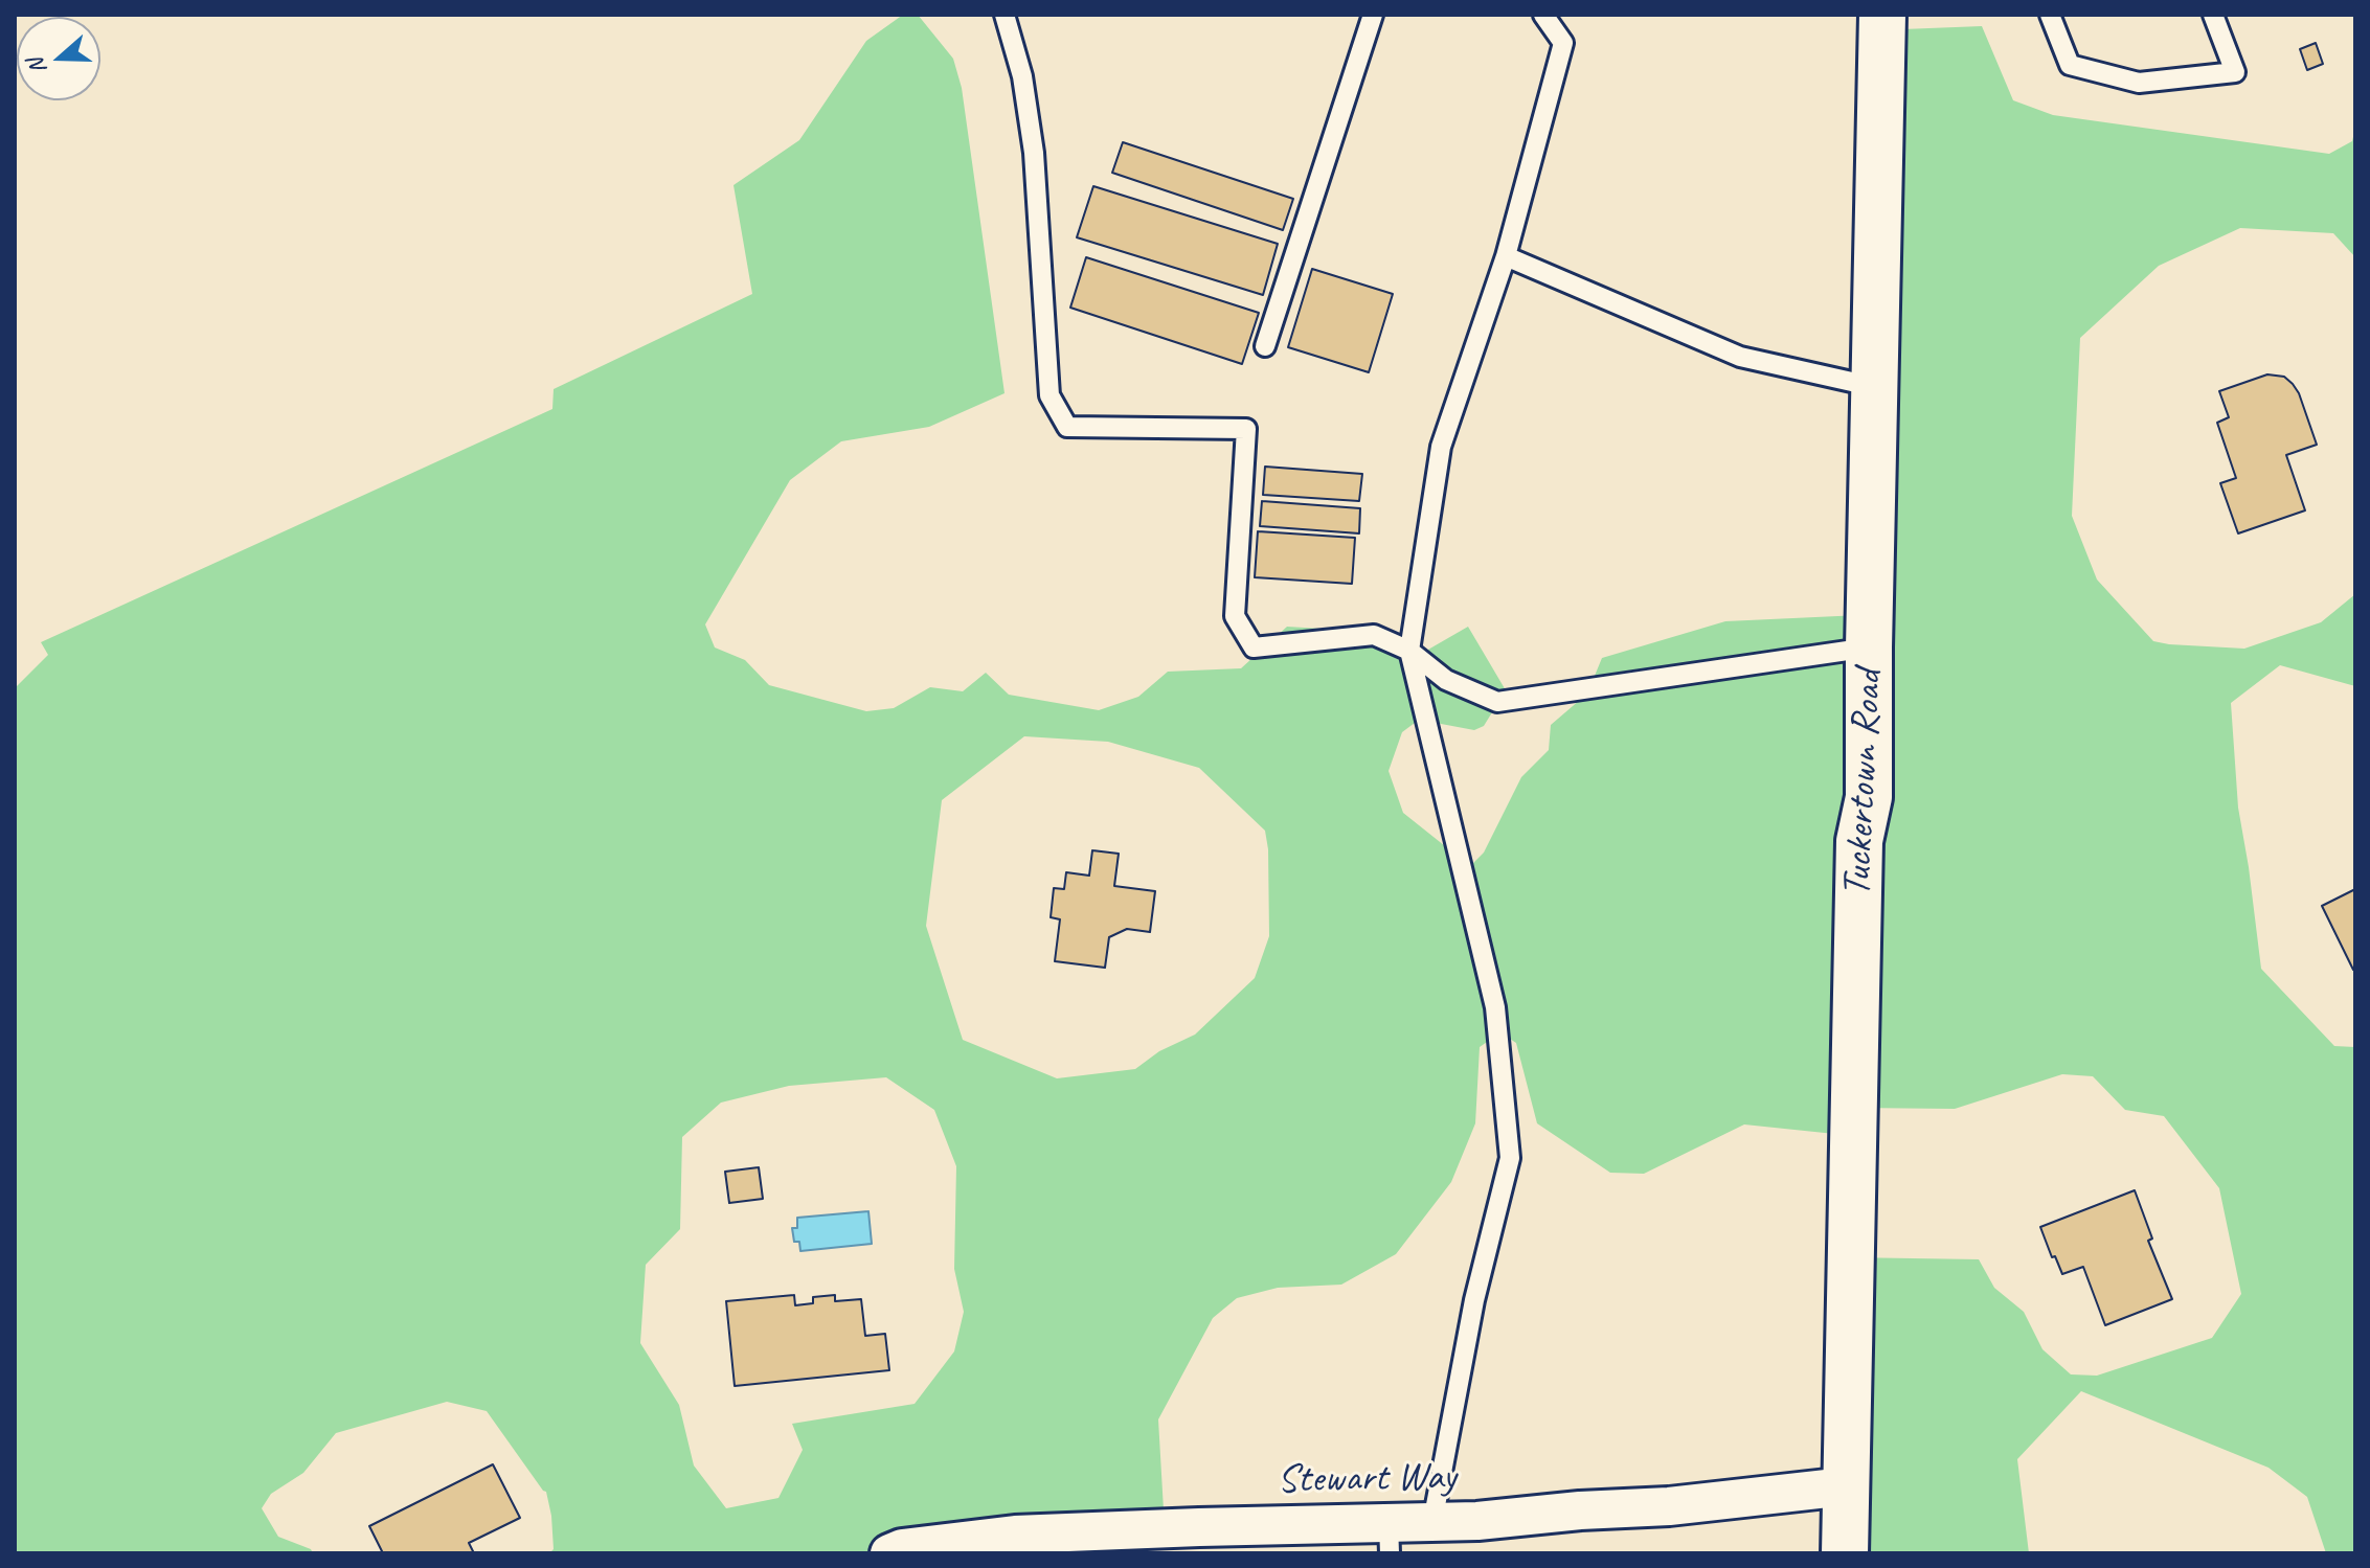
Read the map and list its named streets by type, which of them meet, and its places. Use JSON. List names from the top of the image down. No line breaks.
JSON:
{"streets":{"street":["Tuckertown Road","Stewart Way"]},"crossings":[["Tuckertown Road","Stewart Way"]],"north":"left"}
